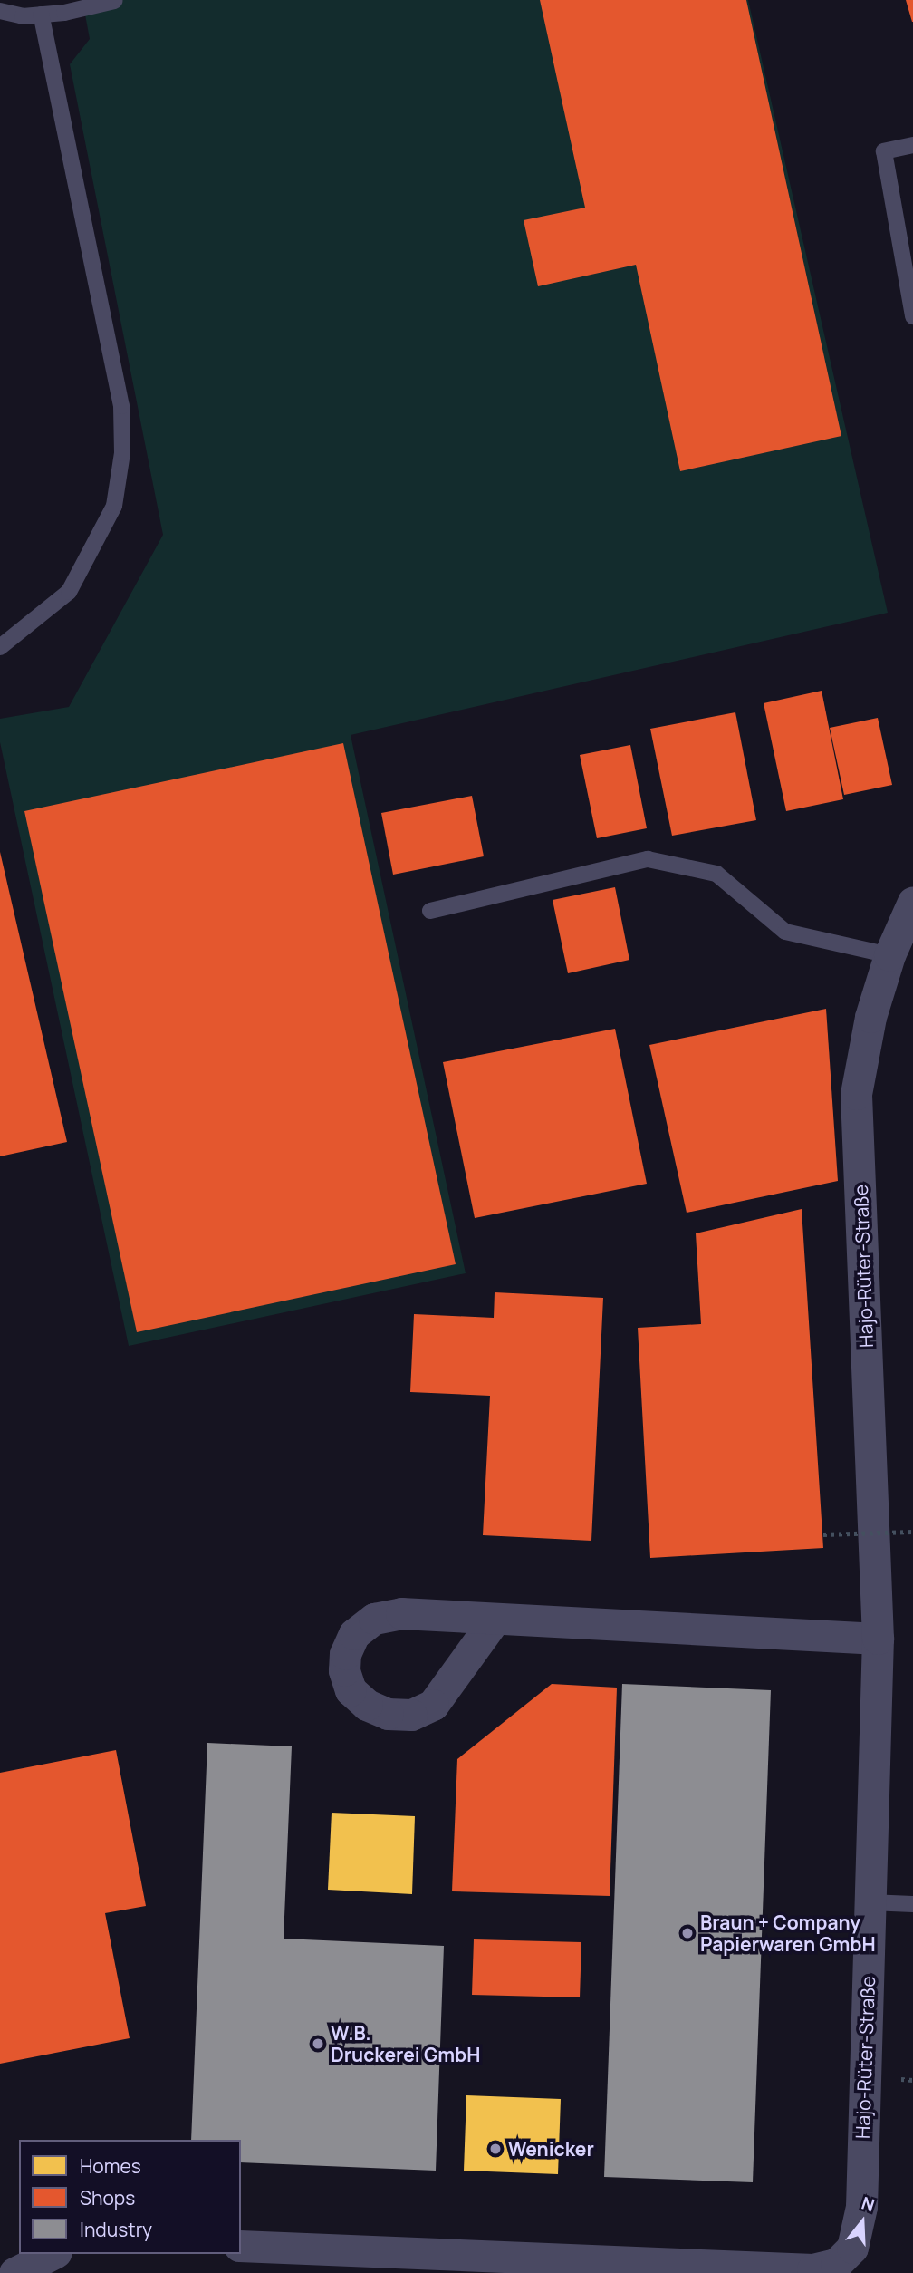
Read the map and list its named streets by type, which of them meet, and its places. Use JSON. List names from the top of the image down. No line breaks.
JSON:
{"streets":{"street":["Hajo-Rüter-Straße"]},"places":["Braun + Company Papierwaren GmbH","W.B. Druckerei GmbH","Wenicker"],"legend":["Homes","Shops","Industry"],"north":"top"}
